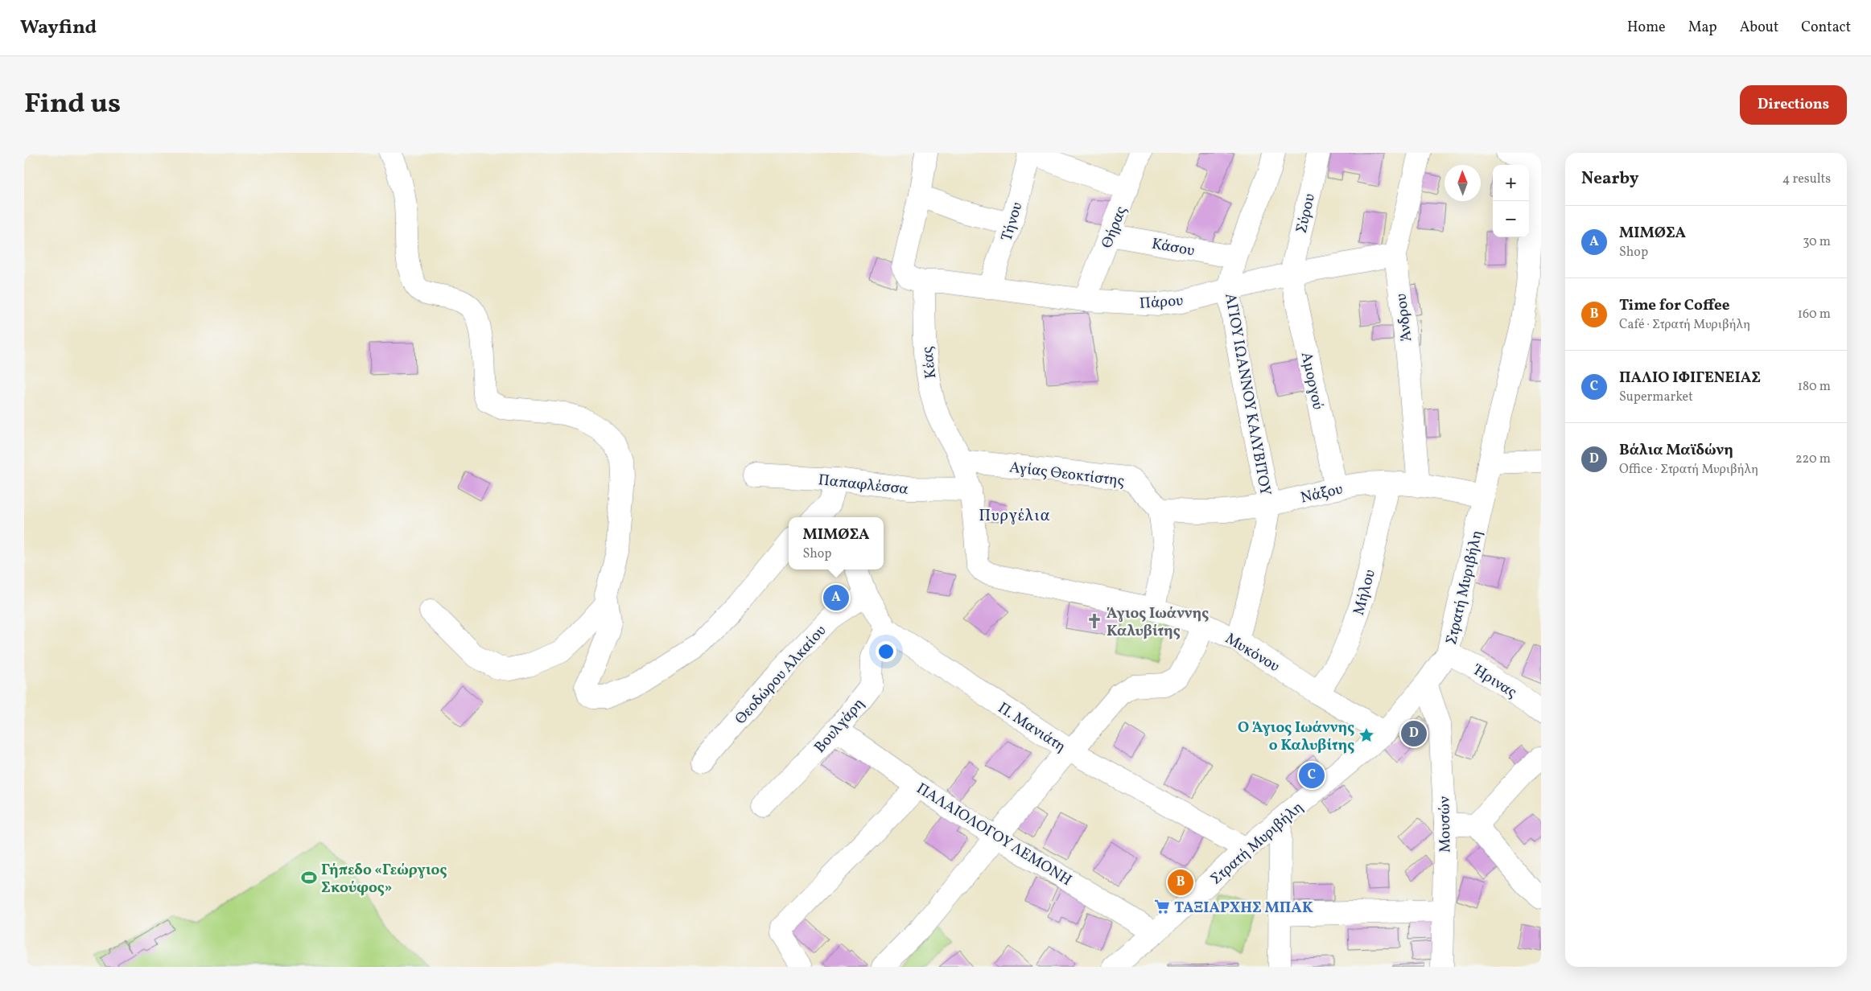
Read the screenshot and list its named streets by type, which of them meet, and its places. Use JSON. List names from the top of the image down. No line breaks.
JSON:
{"streets":{"street":["Σύρου","Τήνου","Θήρας","Κάσου","Πάρου","Άνδρου","Κέας","Αμοργού","ΑΓΙΟΥ ΙΩΑΝΝΟΥ ΚΑΛΥΒΙΤΟΥ","Αγίας Θεοκτίστης","Παπαφλέσσα","Νάξου","Στρατή Μυριβήλη","Μήλου","Μυκόνου","Θεοδώρου Αλκαίου","Ήρινας","Βουλγάρη","Π. Μανιάτη","Μουσών","ΠΑΛΑΙΟΛΟΓΟΥ ΛΕΜΟΝΗ"]},"crossings":[["Σύρου","Πάρου"],["Σύρου","Αμοργού"],["Τήνου","Πάρου"],["Θήρας","Κάσου"],["Θήρας","Πάρου"],["Κάσου","ΑΓΙΟΥ ΙΩΑΝΝΟΥ ΚΑΛΥΒΙΤΟΥ"],["Πάρου","Άνδρου"],["Πάρου","Κέας"],["Πάρου","Αμοργού"],["Πάρου","ΑΓΙΟΥ ΙΩΑΝΝΟΥ ΚΑΛΥΒΙΤΟΥ"],["Άνδρου","Νάξου"],["Κέας","Αγίας Θεοκτίστης"],["Κέας","Παπαφλέσσα"],["Κέας","Μυκόνου"],["Αμοργού","Νάξου"],["ΑΓΙΟΥ ΙΩΑΝΝΟΥ ΚΑΛΥΒΙΤΟΥ","Νάξου"],["ΑΓΙΟΥ ΙΩΑΝΝΟΥ ΚΑΛΥΒΙΤΟΥ","Μυκόνου"],["Αγίας Θεοκτίστης","Νάξου"],["Νάξου","Στρατή Μυριβήλη"],["Νάξου","Μήλου"],["Στρατή Μυριβήλη","Μυκόνου"],["Στρατή Μυριβήλη","Ήρινας"],["Στρατή Μυριβήλη","Π. Μανιάτη"],["Στρατή Μυριβήλη","Μουσών"],["Στρατή Μυριβήλη","ΠΑΛΑΙΟΛΟΓΟΥ ΛΕΜΟΝΗ"],["Μήλου","Μυκόνου"],["Θεοδώρου Αλκαίου","Π. Μανιάτη"],["Βουλγάρη","Π. Μανιάτη"],["Βουλγάρη","ΠΑΛΑΙΟΛΟΓΟΥ ΛΕΜΟΝΗ"]],"districts":["Πυργέλια"],"places":{"church":["Άγιος Ιωάννης Καλυβίτης"],"place":["Ο Άγιος Ιωάννης ο Καλυβίτης"],"sports":["Γήπεδο «Γεώργιος Σκούφος»"],"supermarket":["ΤΑΞΙΑΡΧΗΣ ΜΠΑΚ"]},"north":"top","page":{"header":"Wayfind","nav":["Home","Map","About","Contact"],"title":"Find us","buttons":"Directions","heading":["Nearby","4 results"],"map_buttons":["+","−"],"list":[{"mark":"A","name":"MIMØΣΑ","note":"Shop","value":"30 m"},{"mark":"B","name":"Time for Coffee","note":"Café · Στρατή Μυριβήλη","value":"160 m"},{"mark":"C","name":"ΠΑΛΙΟ ΙΦΙΓΕΝΕΙΑΣ","note":"Supermarket","value":"180 m"},{"mark":"D","name":"Βάλια Μαϊδώνη","note":"Office · Στρατή Μυριβήλη","value":"220 m"}],"popup":["MIMØΣΑ","Shop"],"pins":["A","D","C","B"]}}
